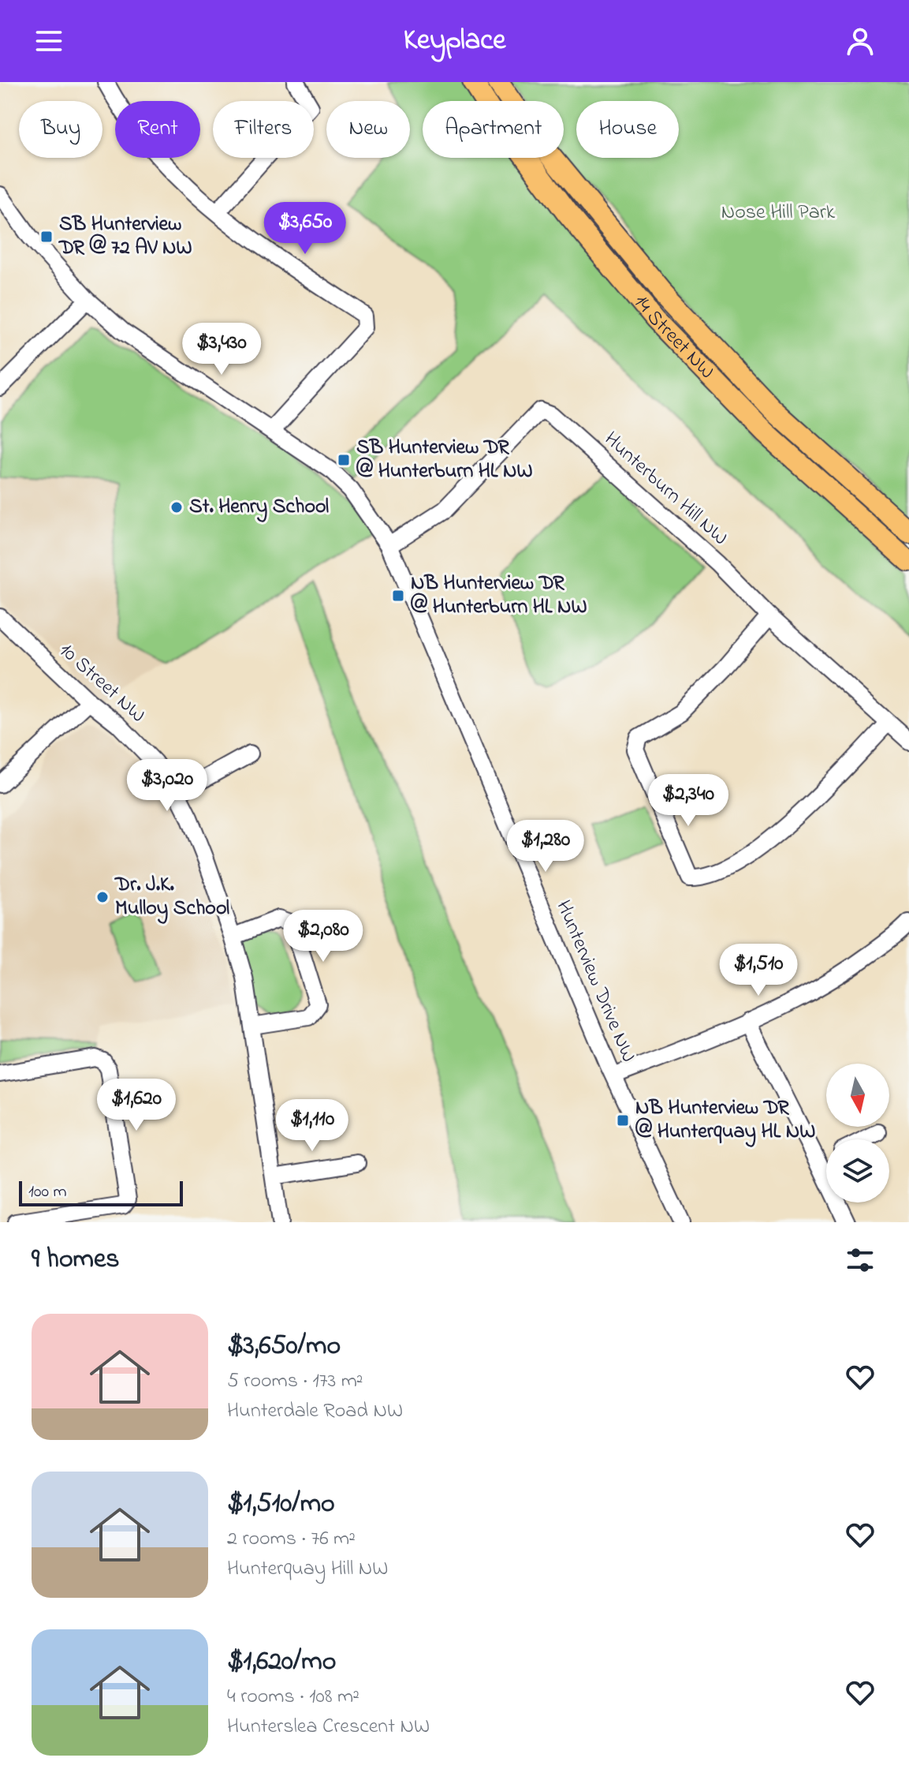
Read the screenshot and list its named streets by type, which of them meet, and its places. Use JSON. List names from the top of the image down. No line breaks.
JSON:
{"streets":{"main road":["14 Street NW"],"street":["Hunterburn Hill NW","10 Street NW","Hunterview Drive NW"]},"crossings":[["Hunterburn Hill NW","Hunterview Drive NW"]],"parks":["Nose Hill Park"],"places":{"transit":["SB Hunterview DR @ 72 AV NW","SB Hunterview DR @ Hunterburn HL NW","NB Hunterview DR @ Hunterburn HL NW","NB Hunterview DR @ Hunterquay HL NW"],"other":["St. Henry School","Dr. J.K. Mulloy School"]},"scale_bar":"100 m","north":"bottom","page":{"header":"Keyplace","chip":["Buy","Rent","Filters","New","Apartment","House"],"price":["$3,650","$3,430","$3,020","$2,340","$1,280","$2,080","$1,510","$1,620","$1,110"],"scale":"100 m","heading":"9 homes","list":[{"name":"$3,650/mo","note":"5 rooms · 173 m² · Hunterdale Road NW"},{"name":"$1,510/mo","note":"2 rooms · 76 m² · Hunterquay Hill NW"},{"name":"$1,620/mo","note":"4 rooms · 108 m² · Hunterslea Crescent NW"}]}}
